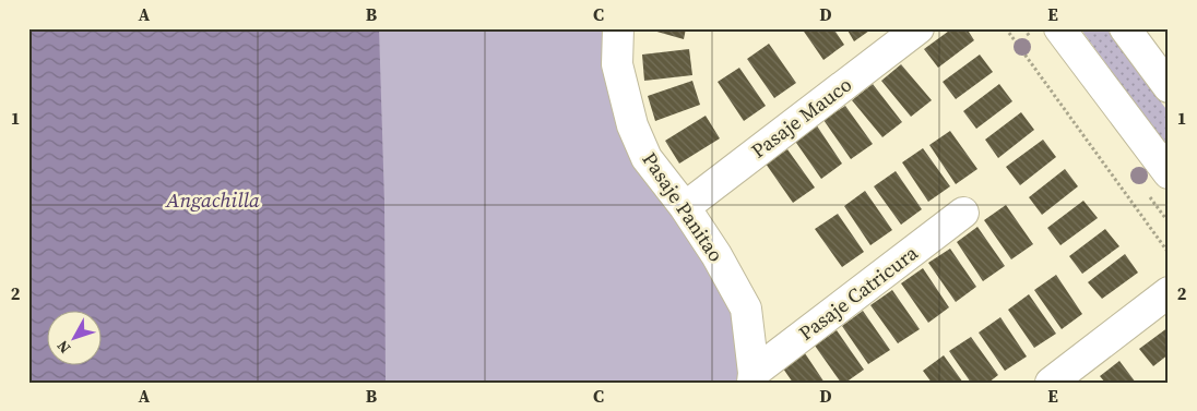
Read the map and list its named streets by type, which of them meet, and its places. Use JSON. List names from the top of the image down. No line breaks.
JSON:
{"streets":{"street":["Pasaje Mauco","Pasaje Panitao","Pasaje Catricura"]},"crossings":[["Pasaje Mauco","Pasaje Panitao"],["Pasaje Panitao","Pasaje Catricura"]],"water":["Angachilla"],"north":"bottom left","grid":{"columns":["A","B","C","D","E"],"rows":["1","2"]}}
